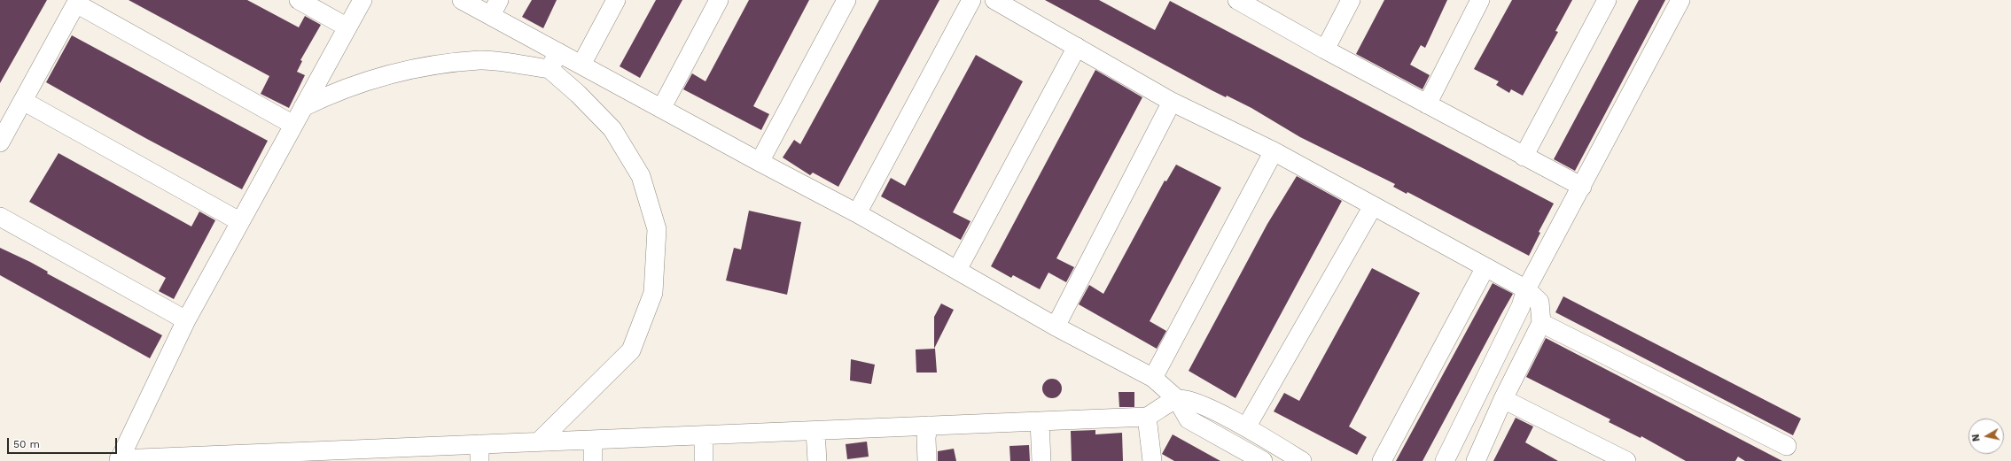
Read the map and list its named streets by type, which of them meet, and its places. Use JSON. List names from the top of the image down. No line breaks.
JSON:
{"scale_bar":"50 m","north":"left"}
